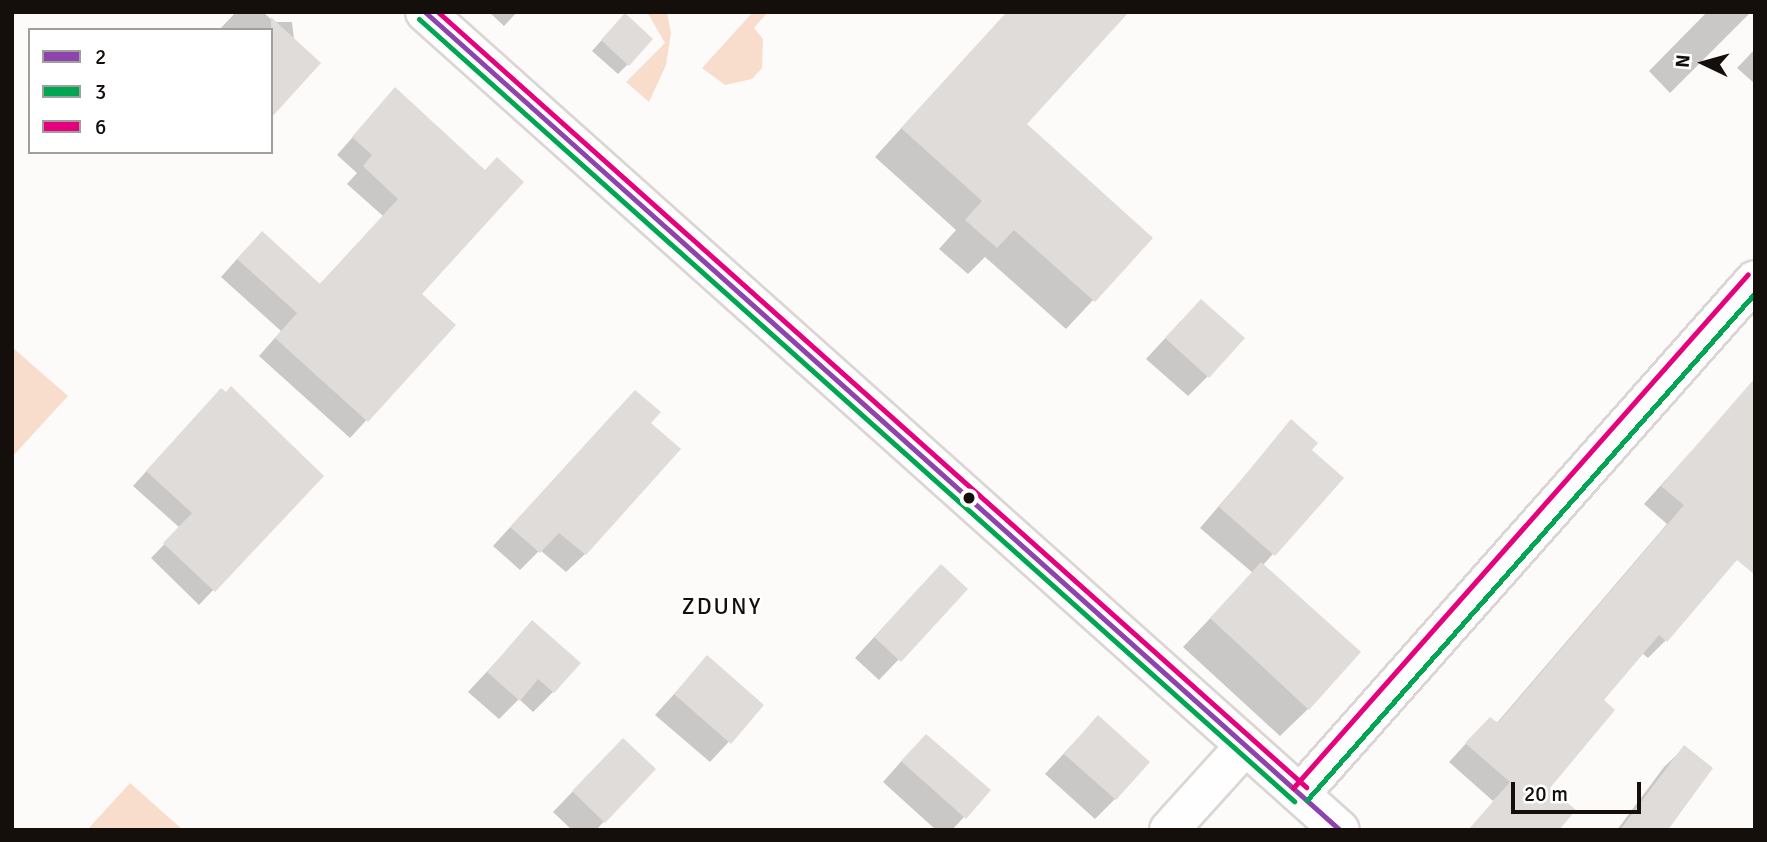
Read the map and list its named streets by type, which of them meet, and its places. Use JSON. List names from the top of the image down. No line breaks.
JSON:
{"districts":["ZDUNY"],"lines":["transit line 2","transit line 6","transit line 3"],"legend":["2","3","6"],"scale_bar":"20 m","north":"left"}
